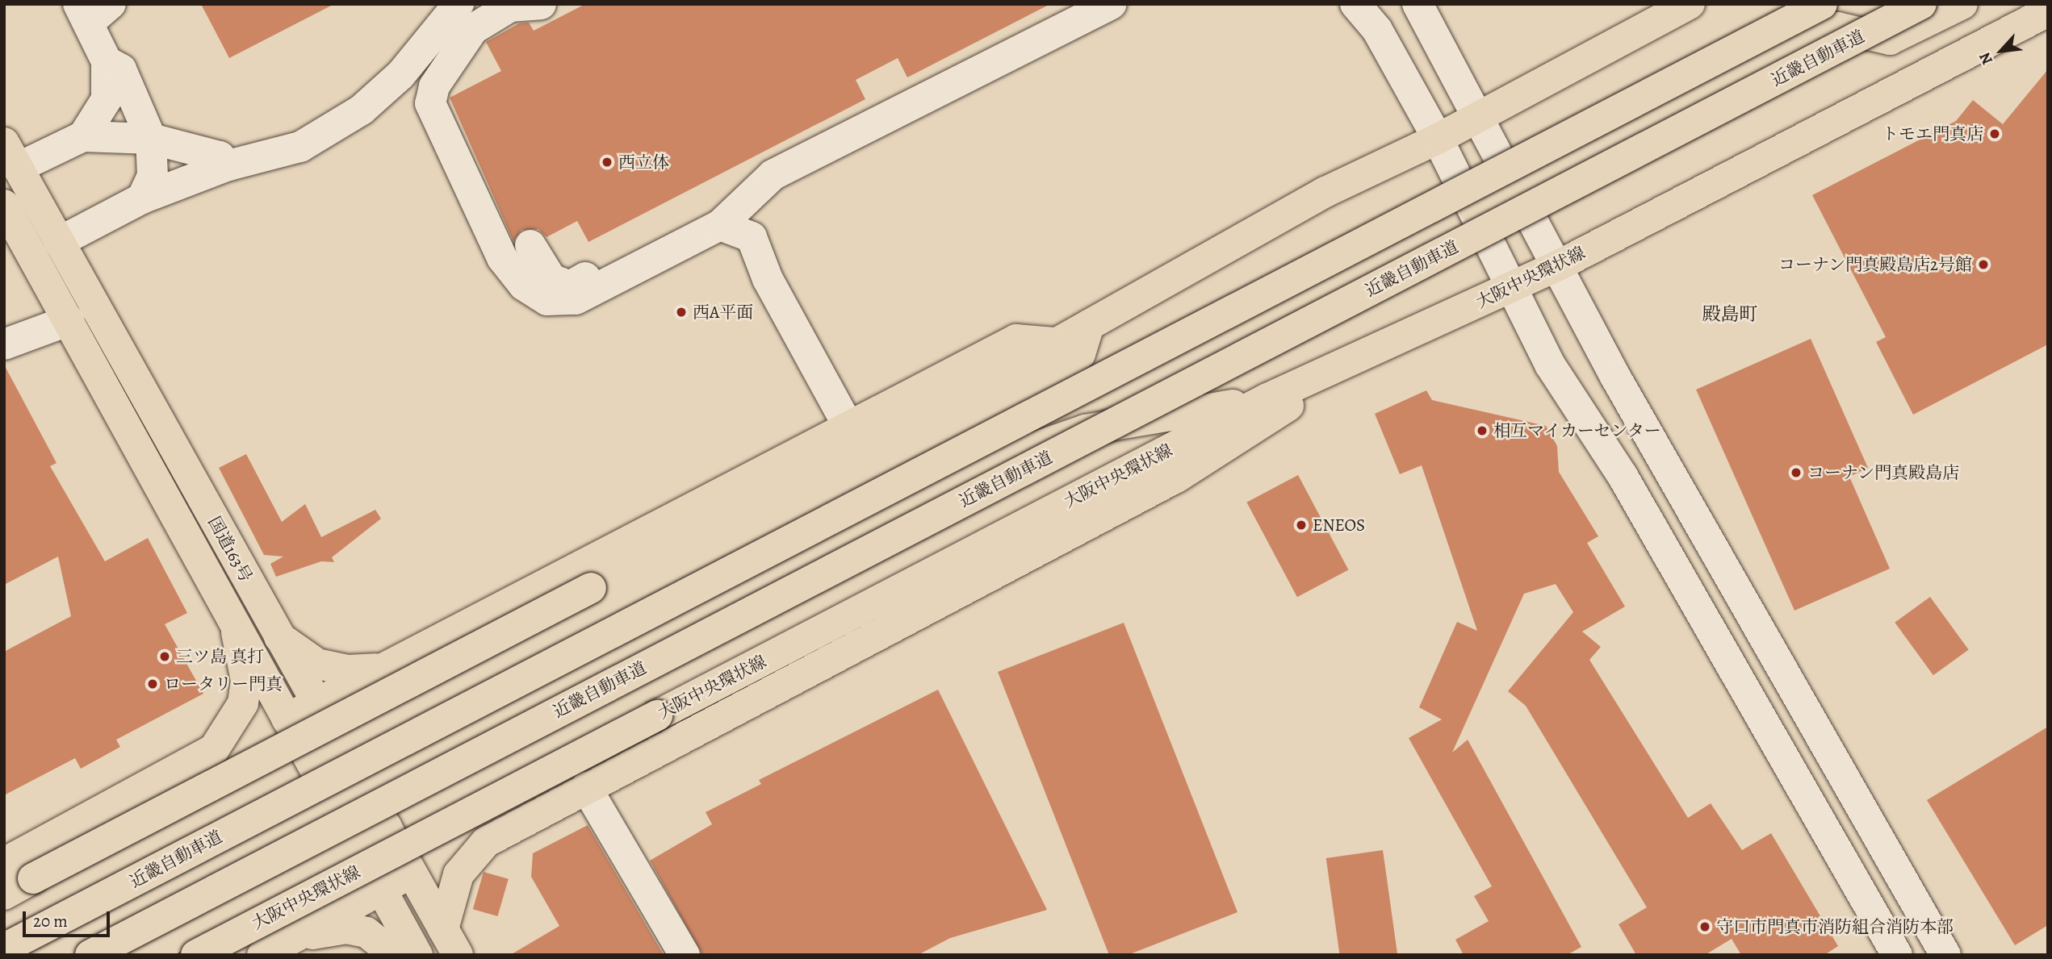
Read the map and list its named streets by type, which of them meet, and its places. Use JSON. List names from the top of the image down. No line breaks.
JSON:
{"streets":{"main road":["近畿自動車道","大阪中央環状線","国道163号"]},"districts":["殿島町"],"places":["トモエ門真店","西立体","コーナン門真殿島店2号館","西A平面","相互マイカーセンター","コーナン門真殿島店","ENEOS","三ツ島 真打","ロータリー門真","守口市門真市消防組合消防本部"],"scale_bar":"20 m","north":"bottom left"}
